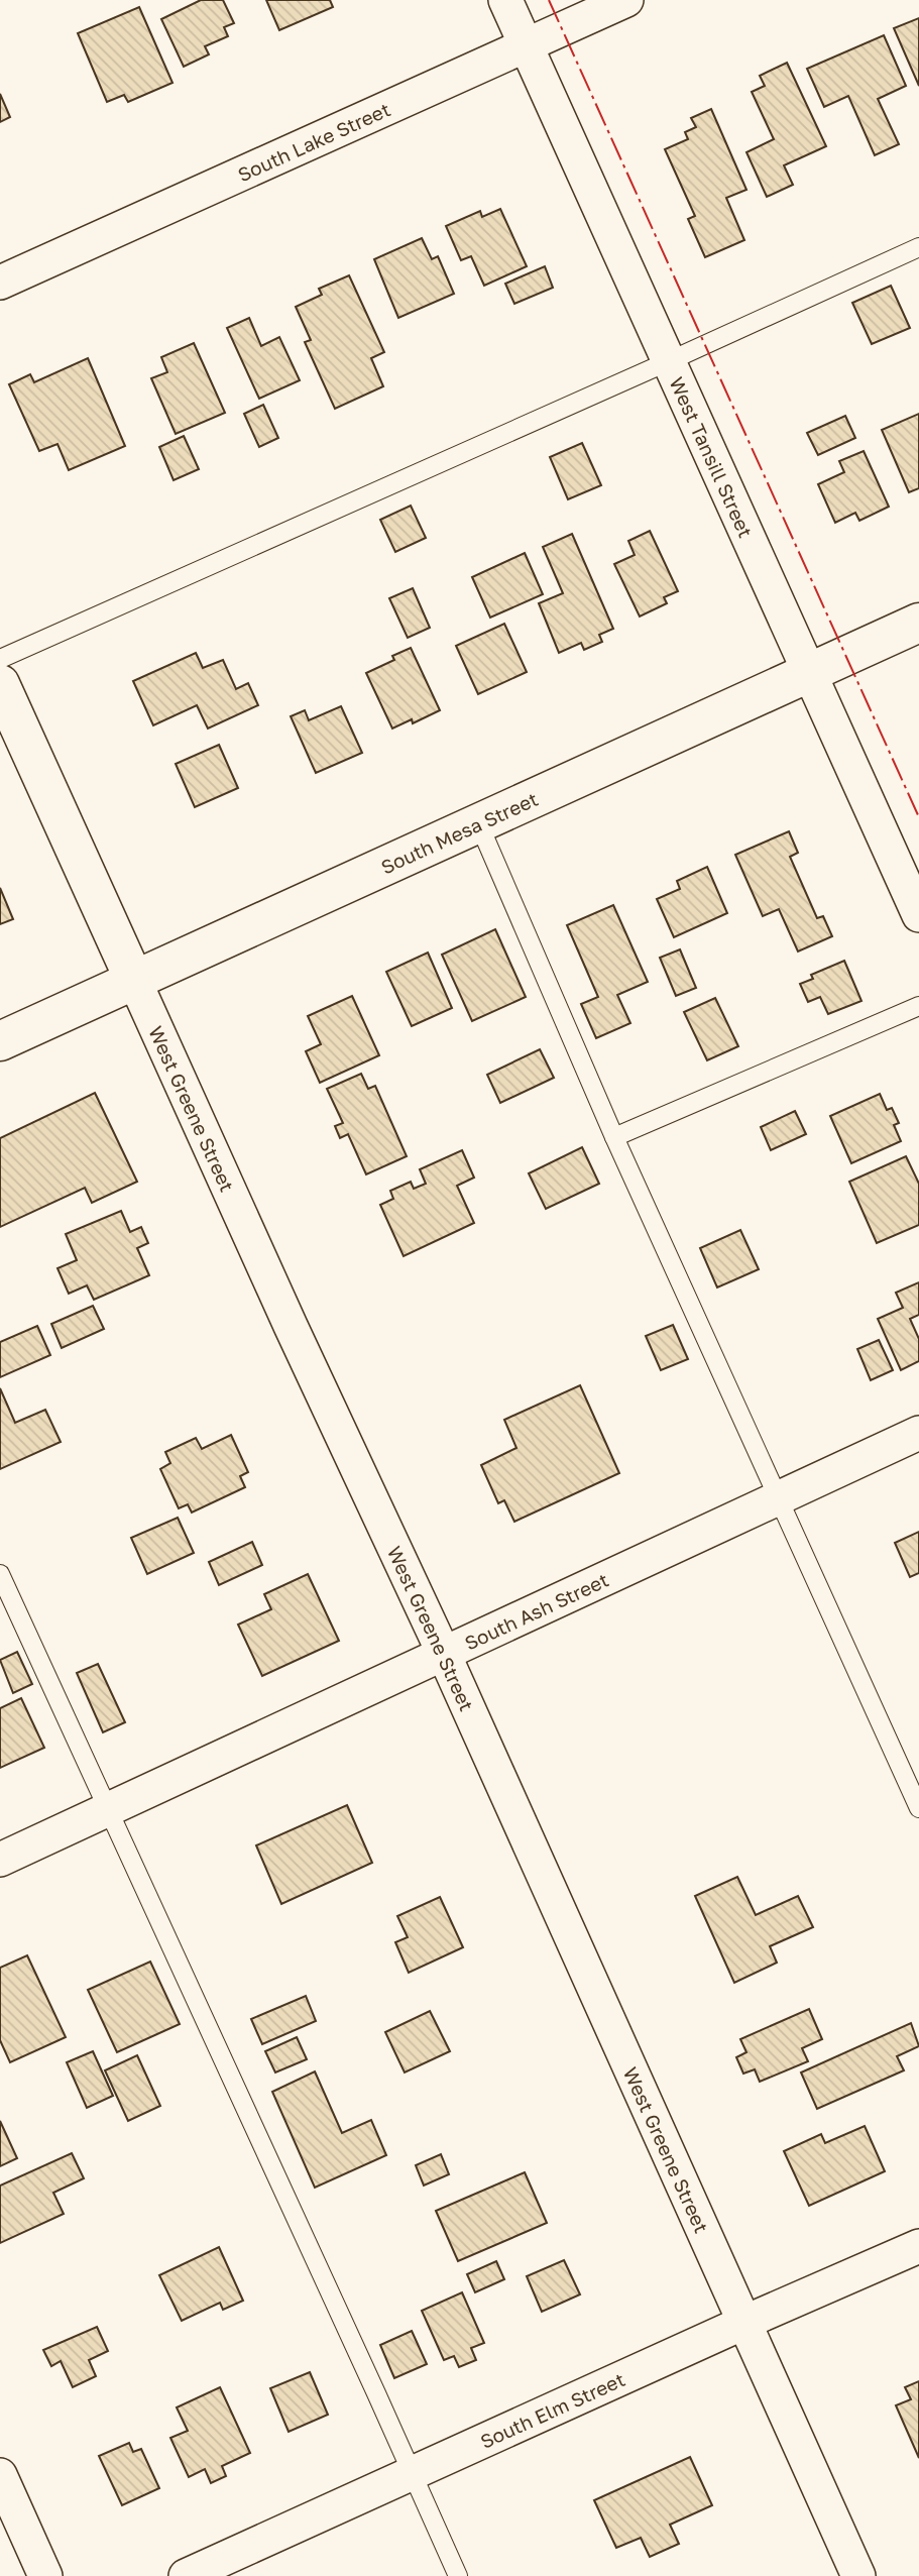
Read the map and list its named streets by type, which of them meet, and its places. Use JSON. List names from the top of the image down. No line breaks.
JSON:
{"streets":{"street":["South Lake Street","West Tansill Street","South Mesa Street","West Greene Street","South Ash Street","South Elm Street"]},"crossings":[["South Lake Street","West Tansill Street"],["West Tansill Street","South Mesa Street"],["South Mesa Street","West Greene Street"],["West Greene Street","South Ash Street"],["West Greene Street","South Elm Street"]]}
